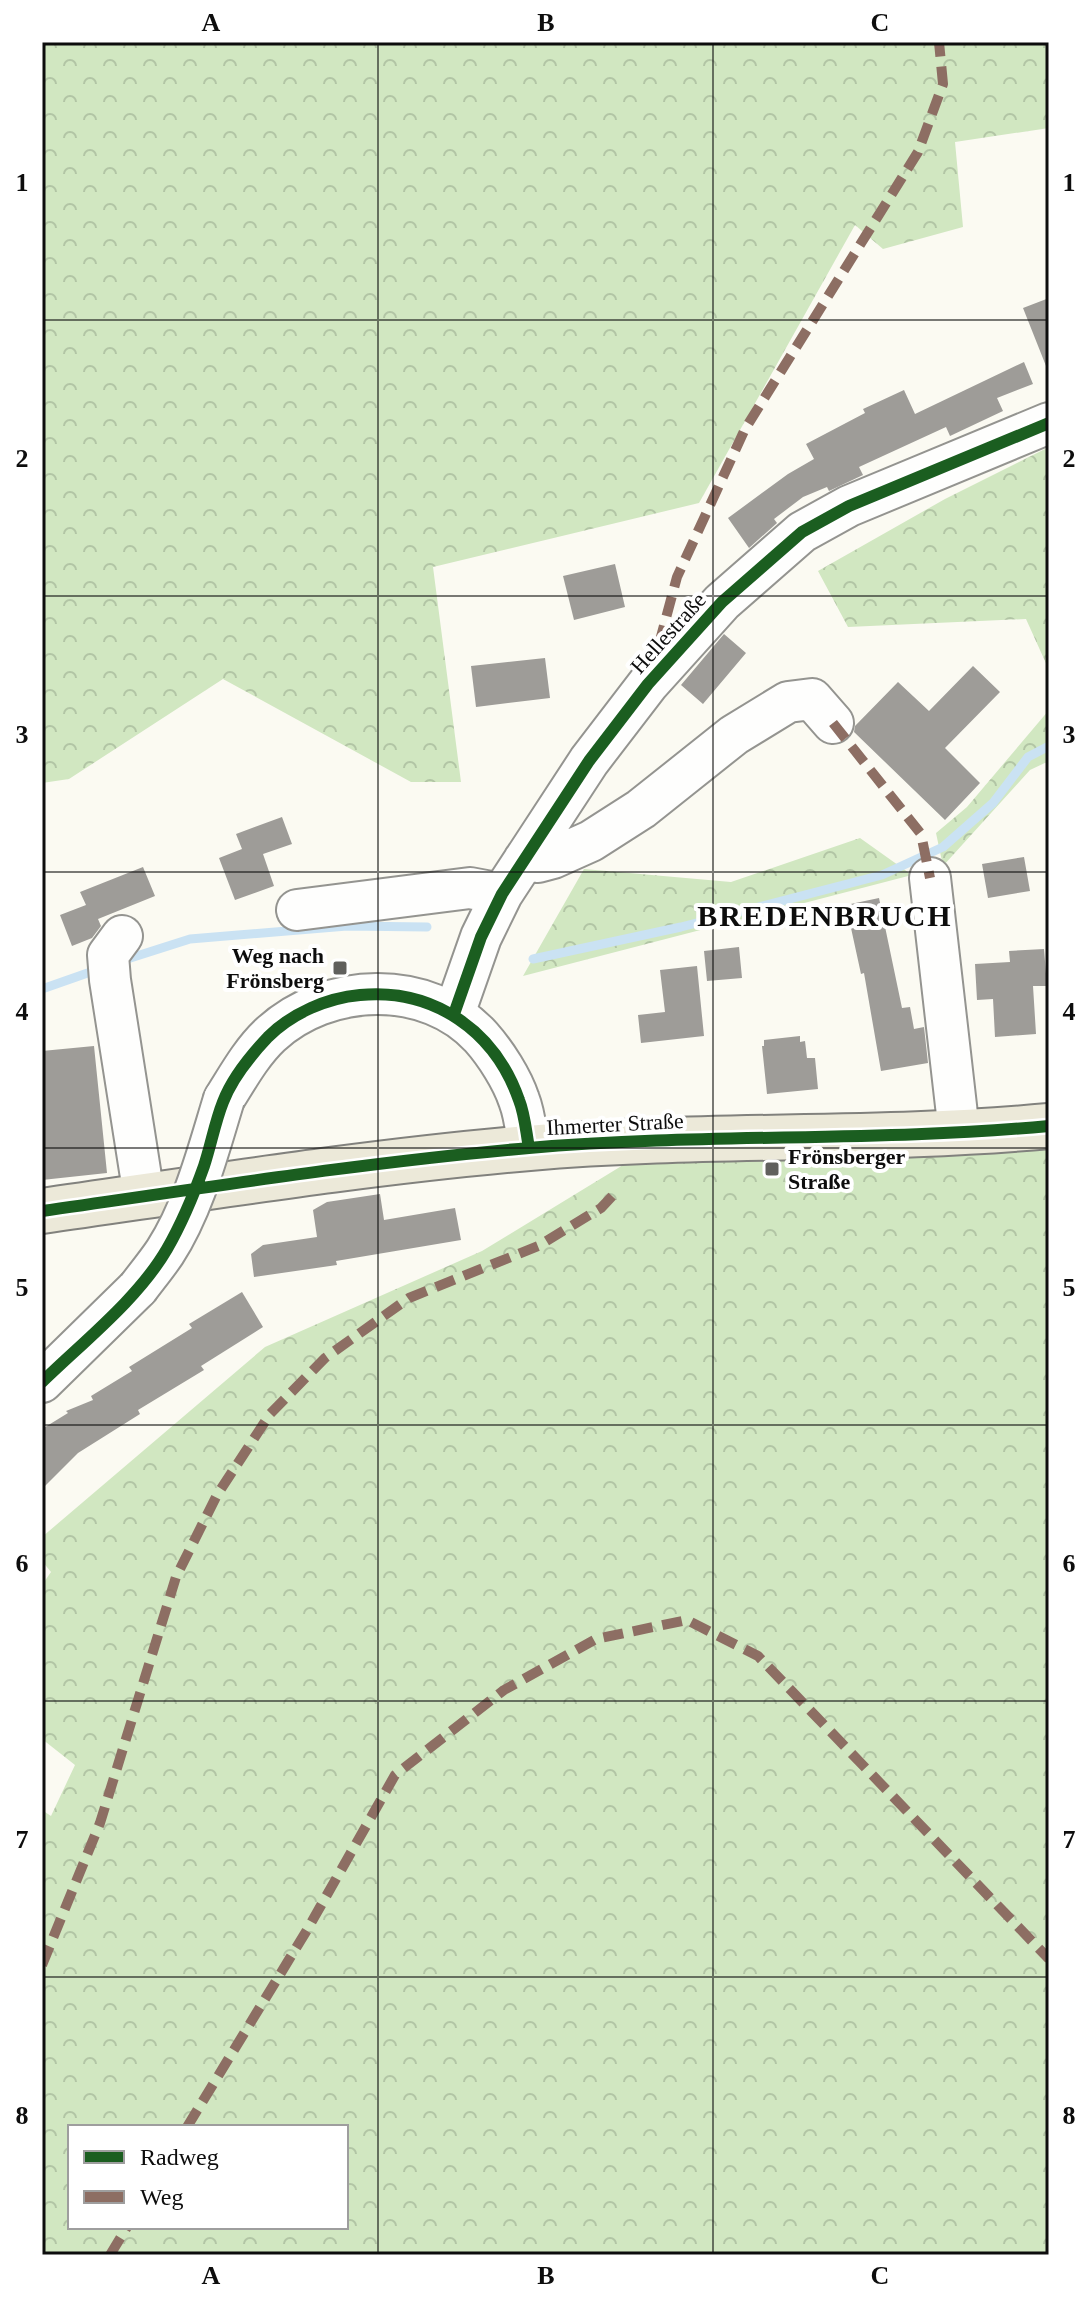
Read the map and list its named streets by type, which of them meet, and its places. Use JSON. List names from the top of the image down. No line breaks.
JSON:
{"streets":{"main road":["Ihmerter Straße"],"street":["Hellestraße"]},"districts":["BREDENBRUCH"],"places":{"transit":["Weg nach Frönsberg","Frönsberger Straße"]},"legend":["Radweg","Weg"],"grid":{"columns":["A","B","C"],"rows":["1","2","3","4","5","6","7","8"]}}
